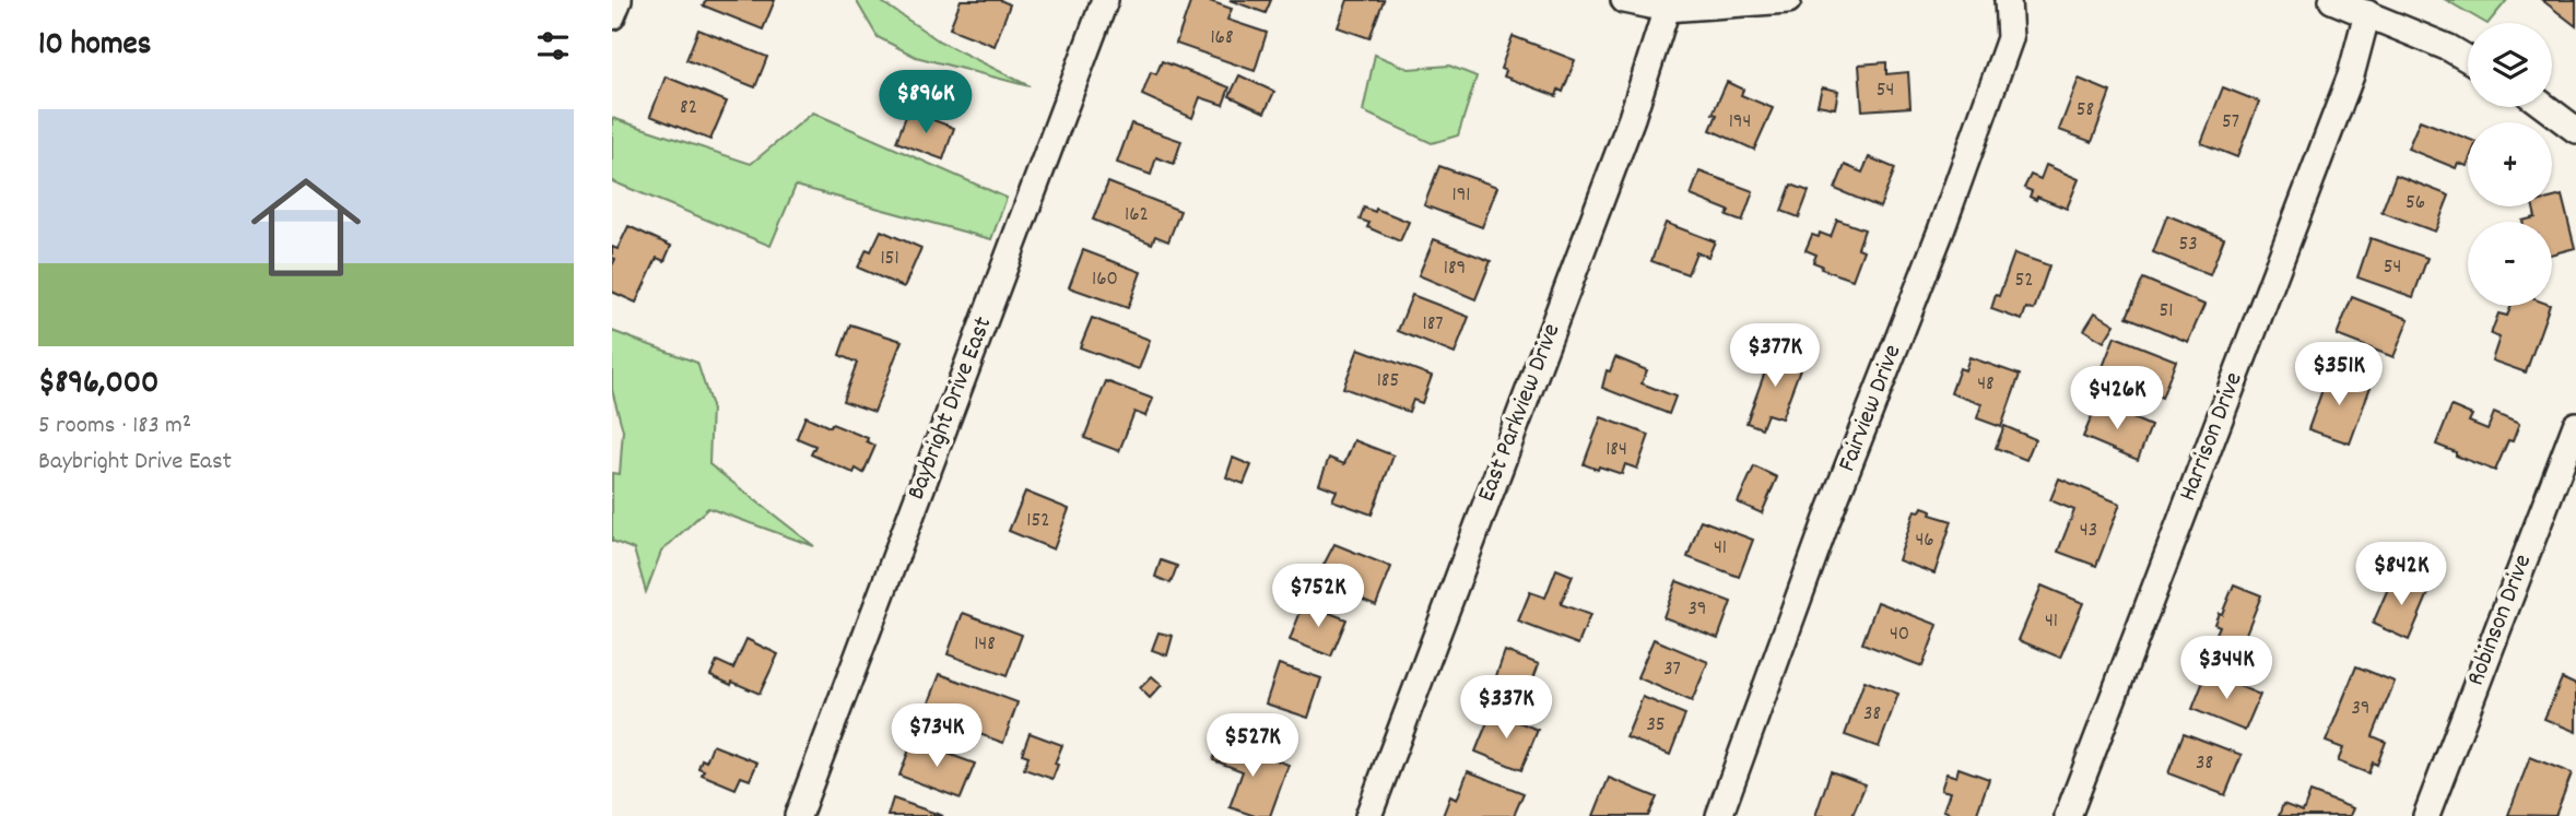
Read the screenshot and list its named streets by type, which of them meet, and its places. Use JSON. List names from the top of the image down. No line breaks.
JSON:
{"streets":{"street":["Baybright Drive East","Fairview Drive","East Parkview Drive","Harrison Drive","Robinson Drive"]},"house_numbers":["168","54","82","58","194","57","191","56","162","53","151","54","189","160","52","51","187","185","48","184","152","43","46","41","39","41","40","148","37","39","38","35","38"],"page":{"heading":"10 homes","map_buttons":["+","−"],"price":["$896K","$377K","$351K","$426K","$842K","$752K","$344K","$337K","$734K","$527K"],"list":[{"name":"$896,000","note":"5 rooms · 183 m² · Baybright Drive East"}]}}
